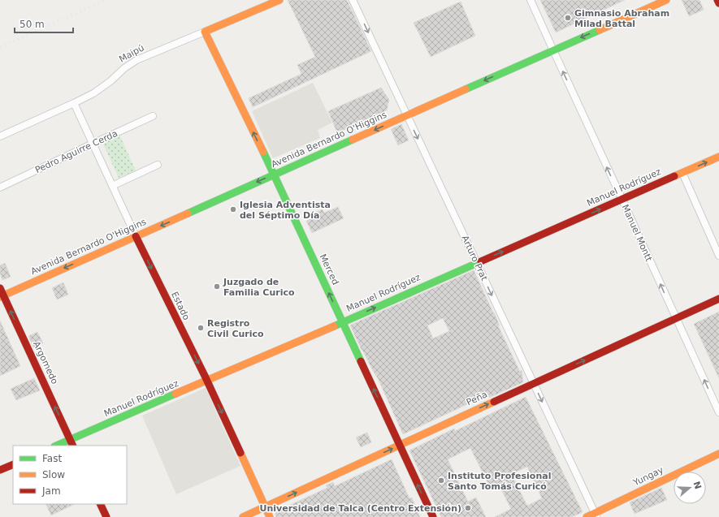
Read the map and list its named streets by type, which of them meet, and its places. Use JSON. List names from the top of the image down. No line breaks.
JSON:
{"streets":{"street":["Maipú","Avenida Bernardo O'Higgins","Pedro Aguirre Cerda","Manuel Rodríguez","Manuel Montt","Arturo Prat","Merced","Estado","Argomedo","Peña","Yungay"]},"crossings":[["Maipú","Merced"],["Maipú","Estado"],["Avenida Bernardo O'Higgins","Manuel Montt"],["Avenida Bernardo O'Higgins","Arturo Prat"],["Avenida Bernardo O'Higgins","Merced"],["Avenida Bernardo O'Higgins","Estado"],["Avenida Bernardo O'Higgins","Argomedo"],["Pedro Aguirre Cerda","Estado"],["Manuel Rodríguez","Manuel Montt"],["Manuel Rodríguez","Arturo Prat"],["Manuel Rodríguez","Merced"],["Manuel Rodríguez","Estado"],["Manuel Rodríguez","Argomedo"],["Manuel Montt","Peña"],["Arturo Prat","Peña"],["Arturo Prat","Yungay"],["Merced","Peña"],["Estado","Peña"]],"one_way":["Avenida Bernardo O'Higgins","Manuel Rodríguez","Manuel Montt","Arturo Prat","Merced","Estado","Argomedo","Peña"],"places":["Gimnasio Abraham Milad Battal","Iglesia Adventista del Séptimo Día","Juzgado de Familia Curico","Registro Civil Curico","Instituto Profesional Santo Tomás Curicó","Universidad de Talca (Centro Extensión)"],"legend":["Fast","Slow","Jam"],"scale_bar":"50 m","north":"right"}
